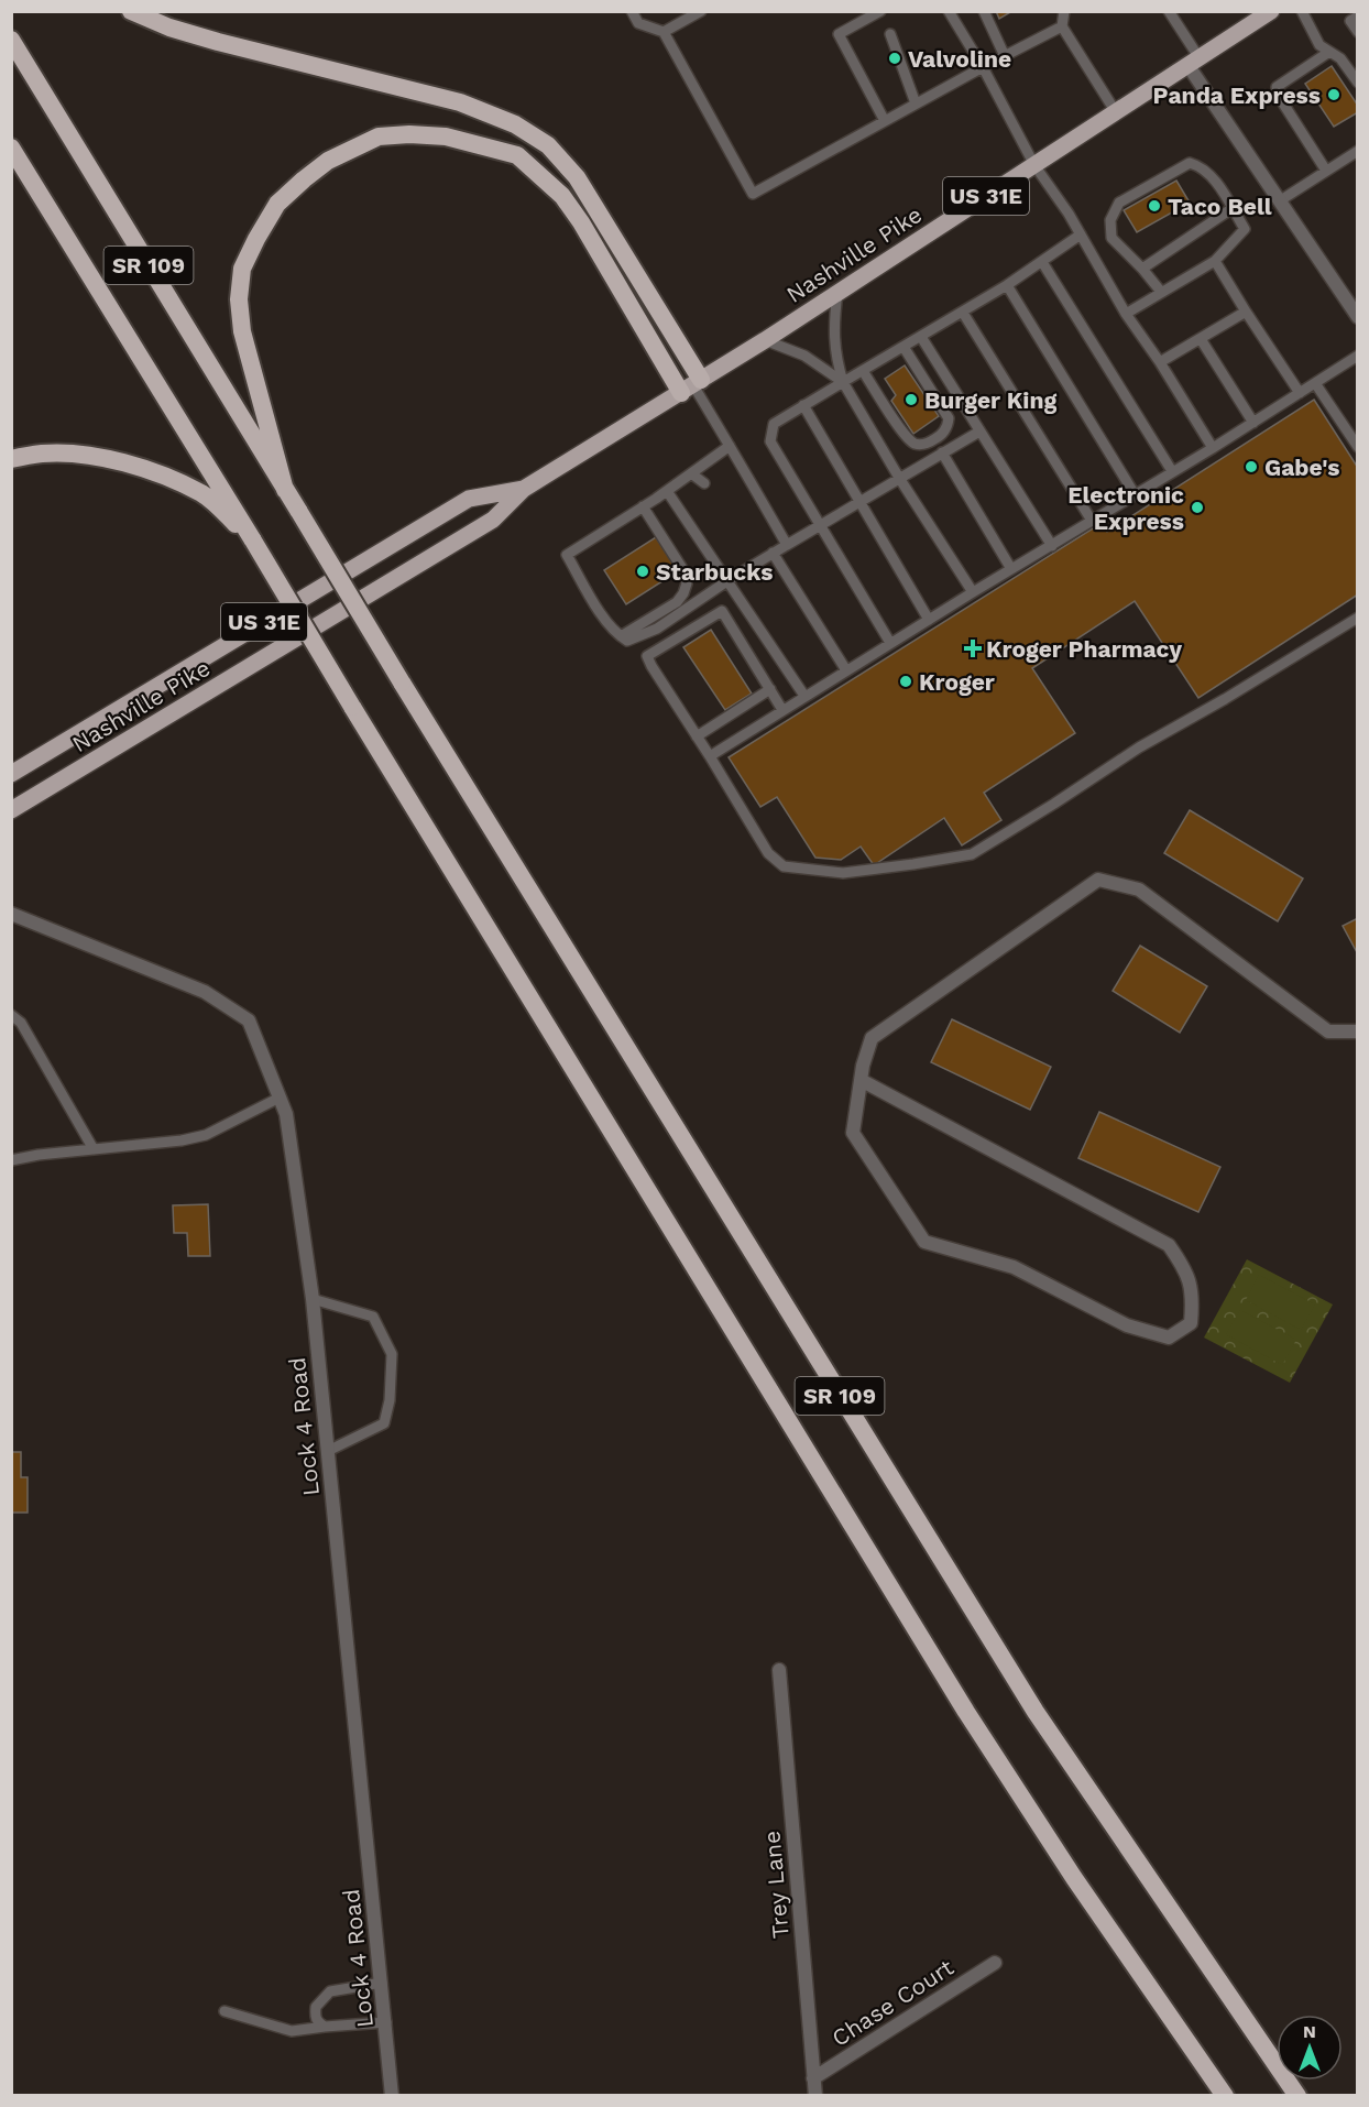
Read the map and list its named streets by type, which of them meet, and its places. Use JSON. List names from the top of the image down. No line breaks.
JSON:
{"streets":{"highway":["SR 109"],"main road":["US 31E","Nashville Pike"],"street":["Lock 4 Road","Trey Lane","Chase Court"]},"crossings":[["Trey Lane","Chase Court"]],"places":{"other":["Valvoline","Panda Express","Taco Bell","Burger King","Gabe's","Electronic Express","Starbucks","Kroger"],"health":["Kroger Pharmacy"]},"north":"top"}
